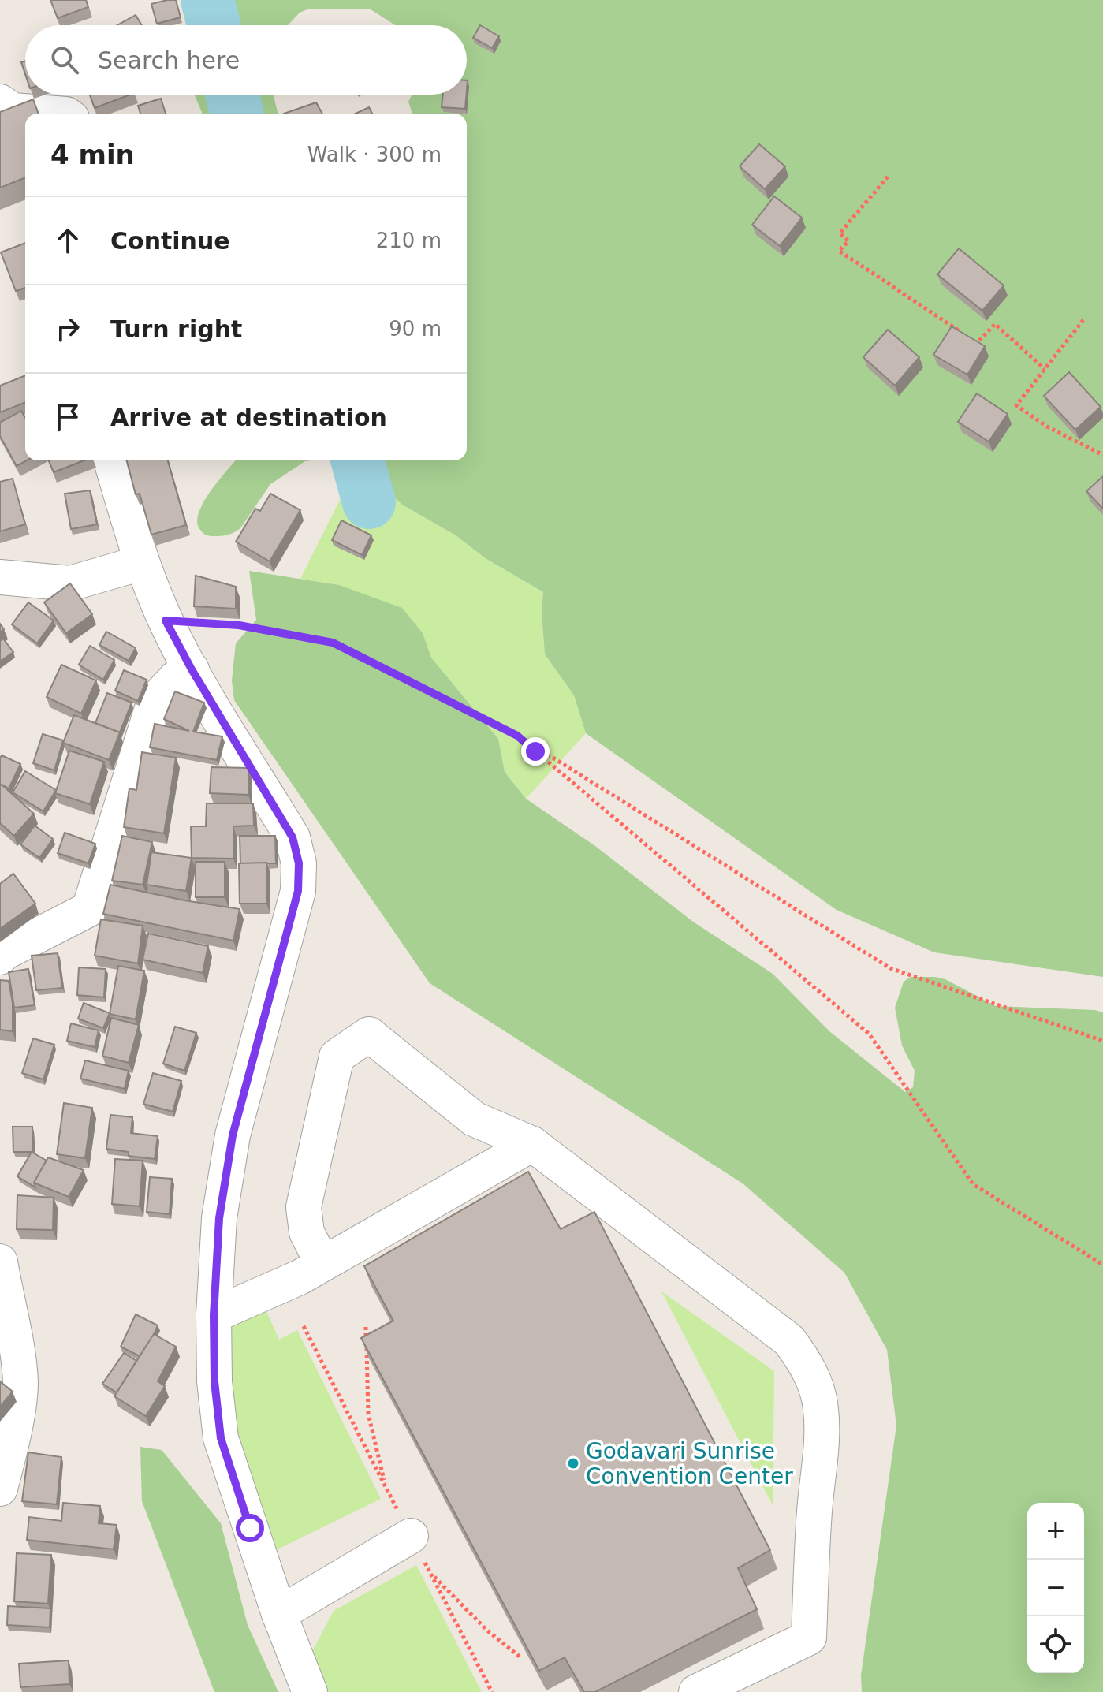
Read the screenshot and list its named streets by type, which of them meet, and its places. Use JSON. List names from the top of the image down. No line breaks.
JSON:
{"places":["Godavari Sunrise Convention Center"],"page":{"search":"Search here","heading":["4 min","Walk · 300 m"],"list":[["Continue","210 m"],["Turn right","90 m"],"Arrive at destination"],"map_buttons":["+","−"]}}
